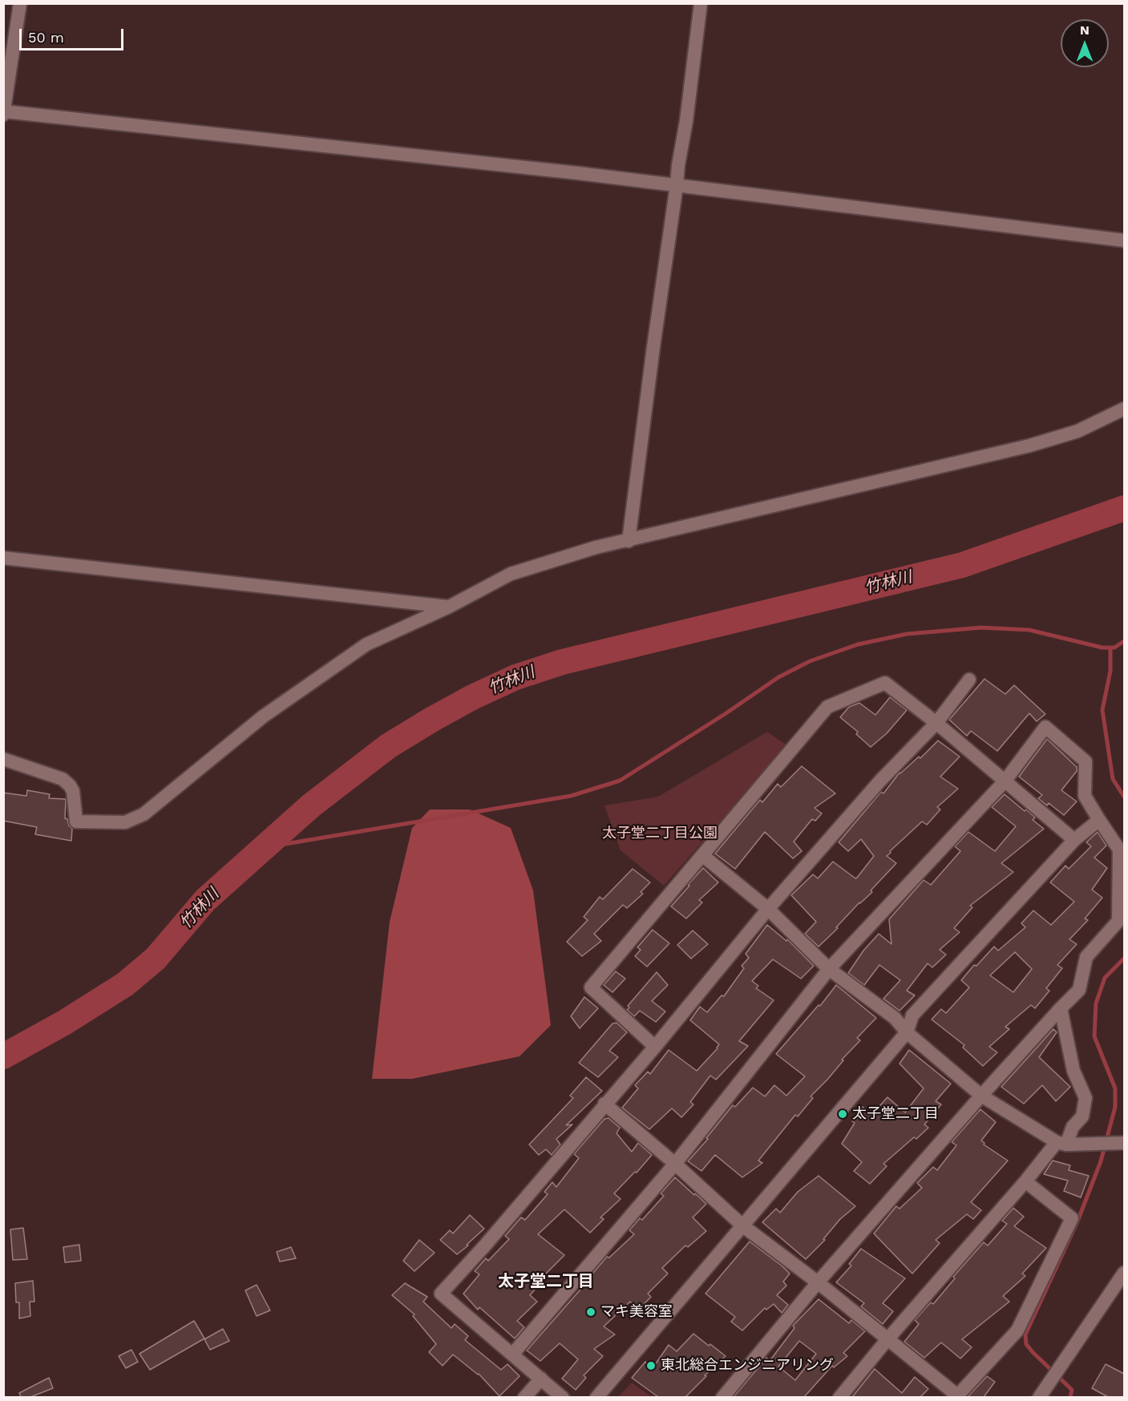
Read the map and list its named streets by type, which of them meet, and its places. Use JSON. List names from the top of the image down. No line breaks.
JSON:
{"districts":["太子堂二丁目"],"water":["竹林川"],"parks":["太子堂二丁目公園"],"places":["太子堂二丁目","マキ美容室","東北総合エンジニアリング"],"scale_bar":"50 m","north":"top"}
